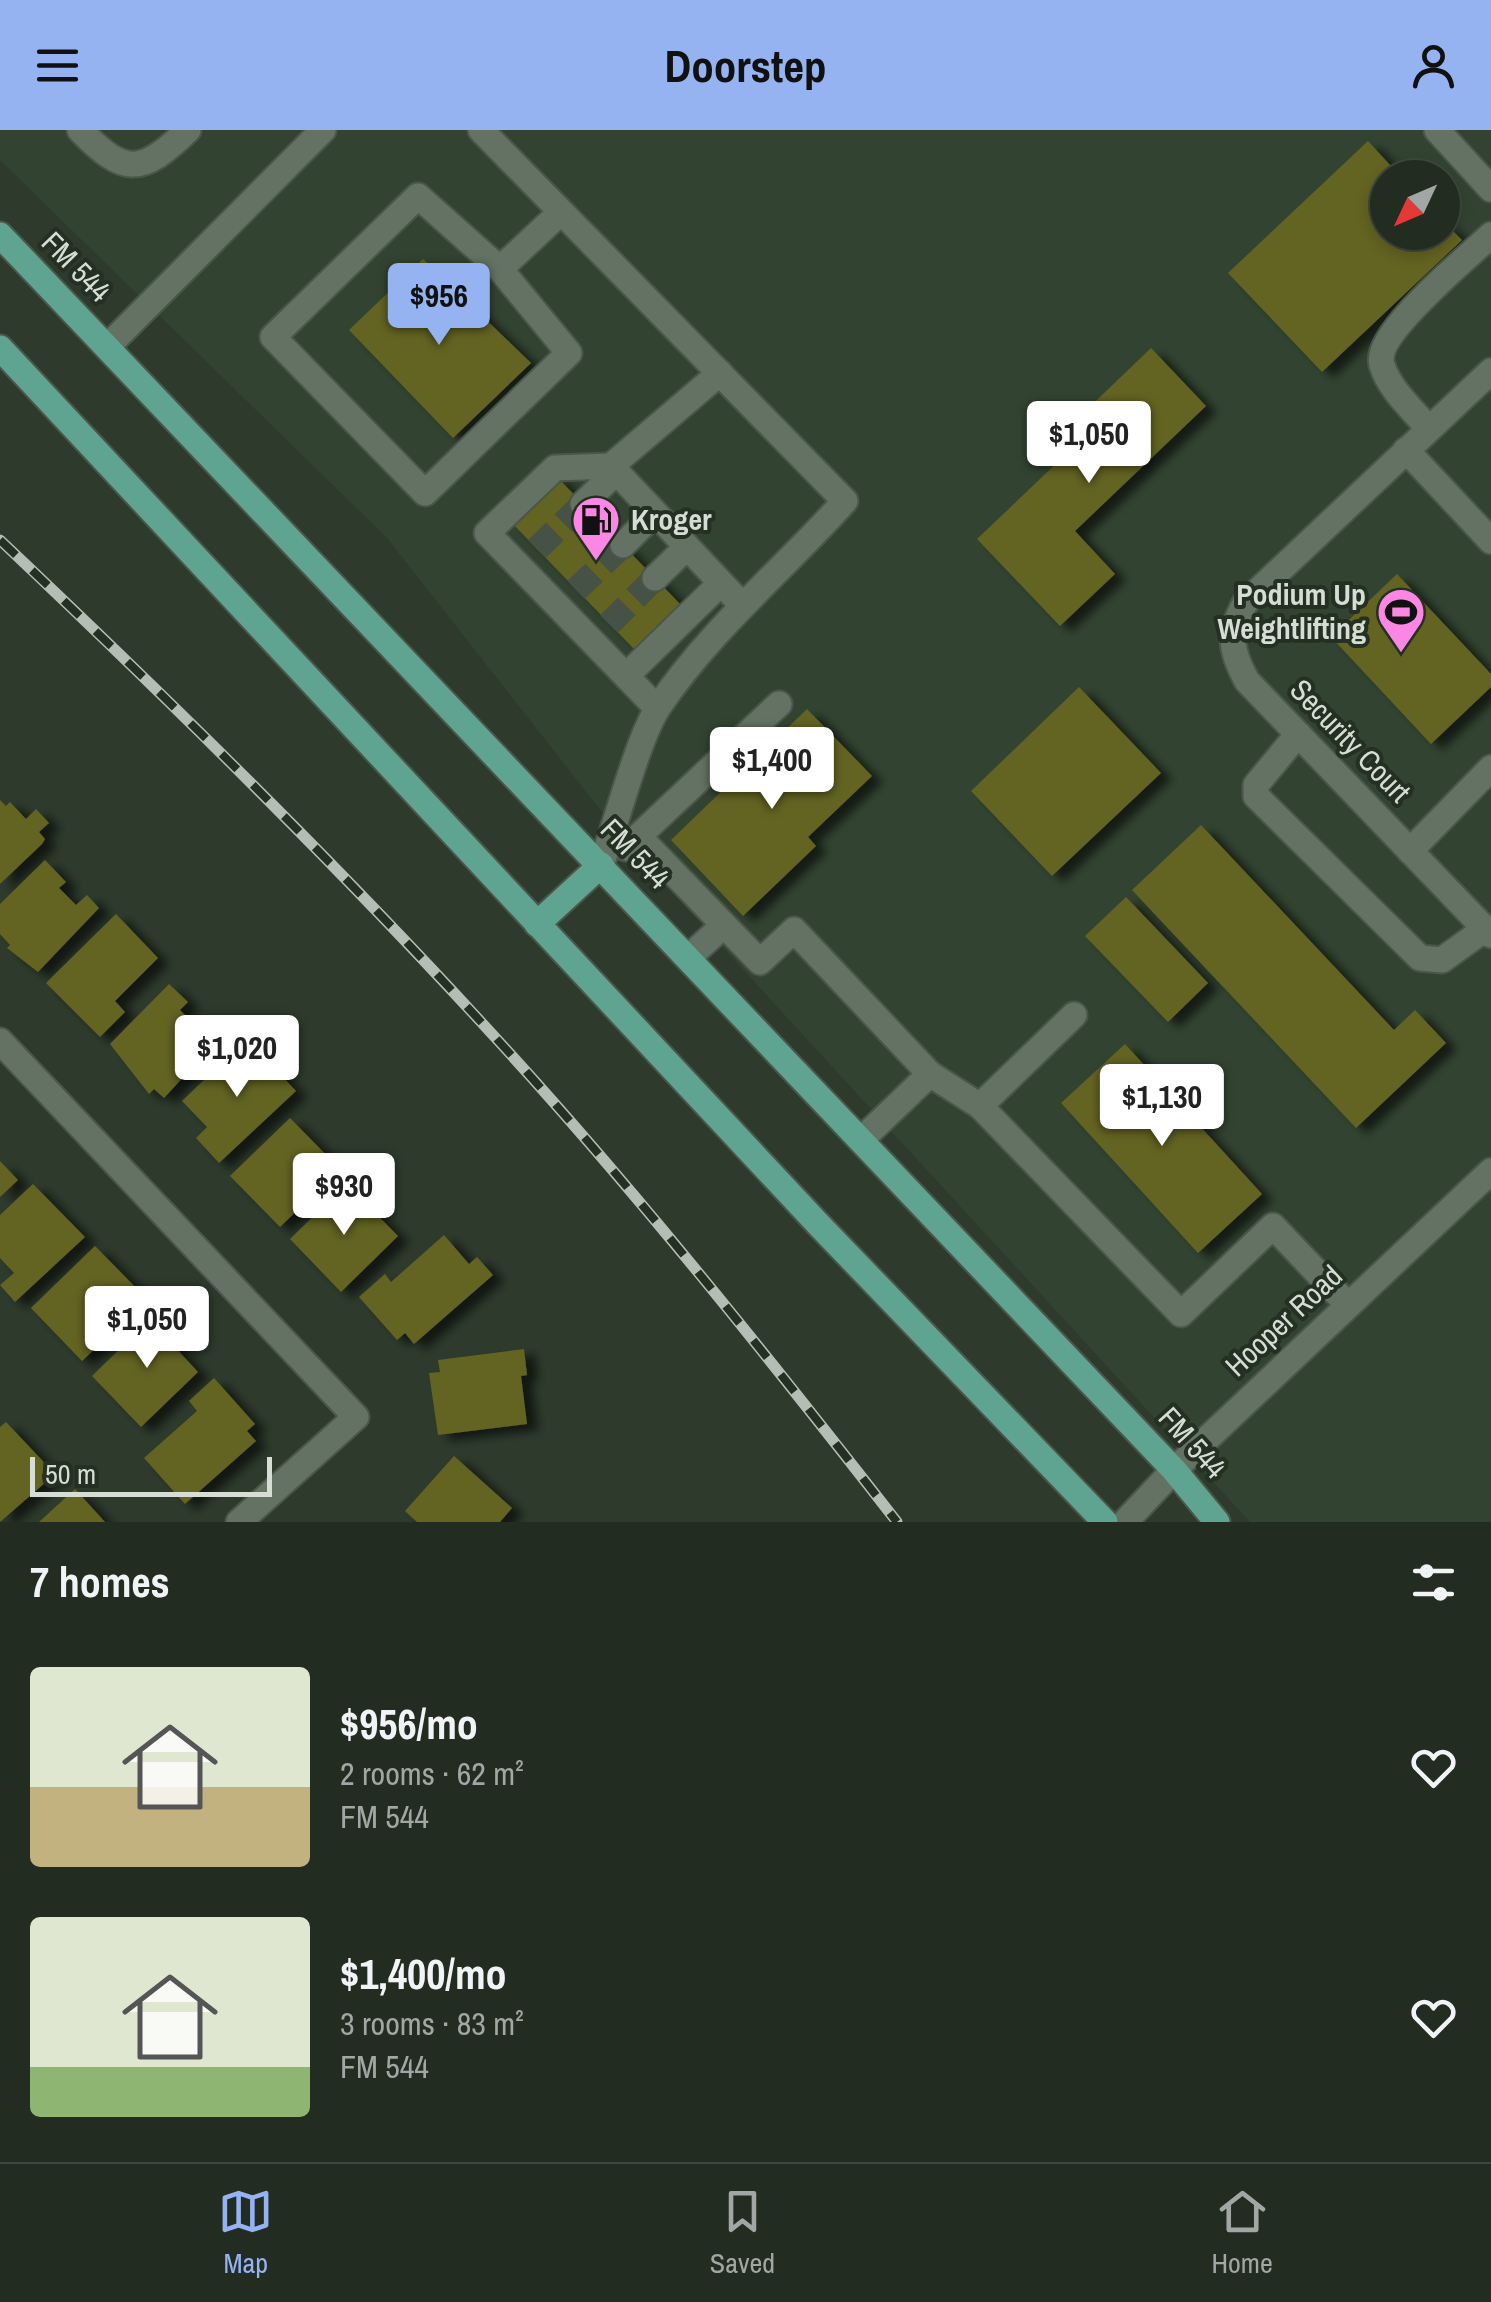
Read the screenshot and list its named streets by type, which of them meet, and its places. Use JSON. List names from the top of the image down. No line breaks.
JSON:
{"streets":{"main road":["FM 544"],"street":["Security Court","Hooper Road"]},"crossings":[["FM 544","Hooper Road"]],"places":{"fuel station":["Kroger"],"sports":["Podium Up Weightlifting"]},"scale_bar":"50 m","north":"bottom left","page":{"header":"Doorstep","price":["$956","$1,050","$1,400","$1,020","$1,130","$930","$1,050"],"scale":"50 m","heading":"7 homes","list":[{"name":"$956/mo","note":"2 rooms · 62 m² · FM 544"},{"name":"$1,400/mo","note":"3 rooms · 83 m² · FM 544"}],"tabs":["Map","Saved","Home"]}}
